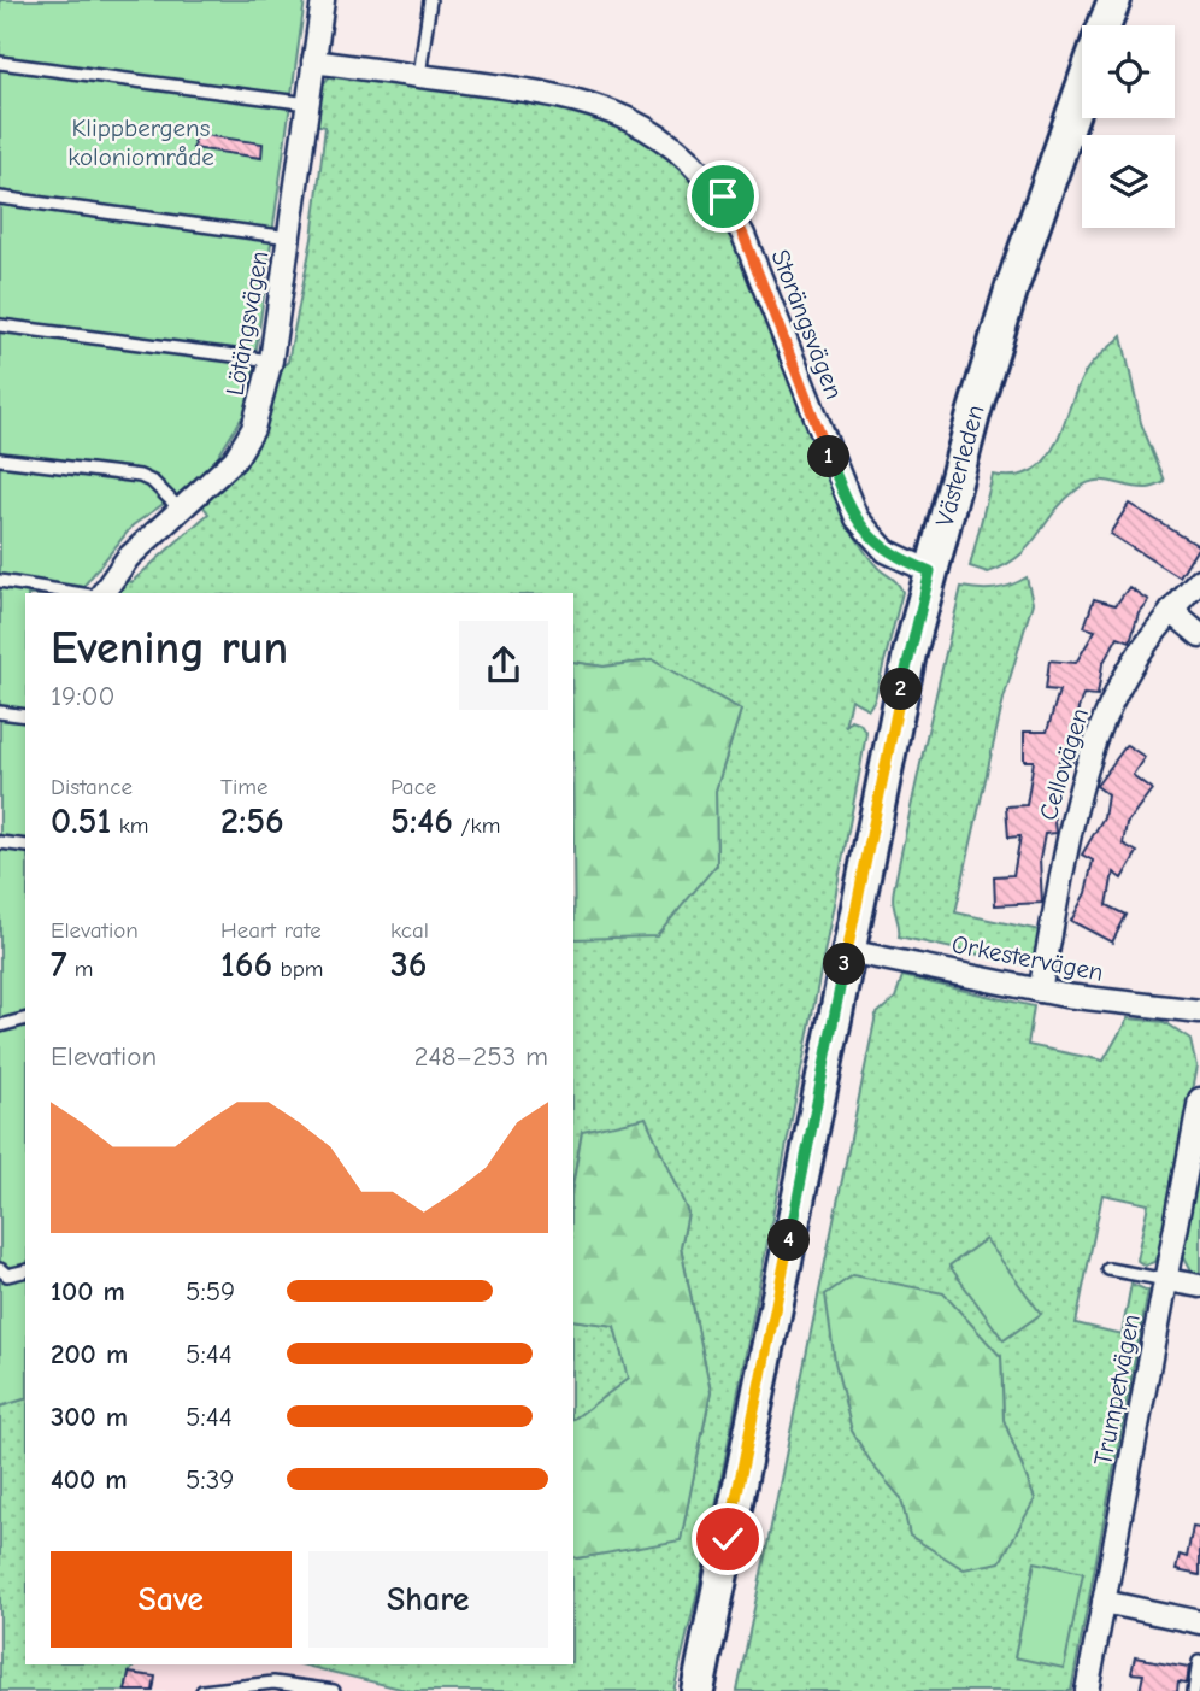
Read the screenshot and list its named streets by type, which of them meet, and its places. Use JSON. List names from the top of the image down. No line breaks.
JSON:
{"streets":{"main road":["Västerleden"],"street":["Lötängsvägen","Storängsvägen","Cellovägen","Orkestervägen","Trumpetvägen"]},"crossings":[["Lötängsvägen","Storängsvägen"],["Storängsvägen","Västerleden"],["Västerleden","Orkestervägen"],["Cellovägen","Orkestervägen"]],"parks":["Klippbergens koloniområde"],"page":{"pins":["1","2","3","4"],"heading":["Evening run","19:00"],"stats":[["Distance","0.51 km"],["Time","2:56"],["Pace","5:46 /km"],["Elevation","7 m"],["Heart rate","166 bpm"],["kcal","36"]],"chart":["Elevation","248–253 m"],"list":[{"name":"100 m","note":"5:59"},{"name":"200 m","note":"5:44"},{"name":"300 m","note":"5:44"},{"name":"400 m","note":"5:39"}],"buttons":["Save","Share"]}}
